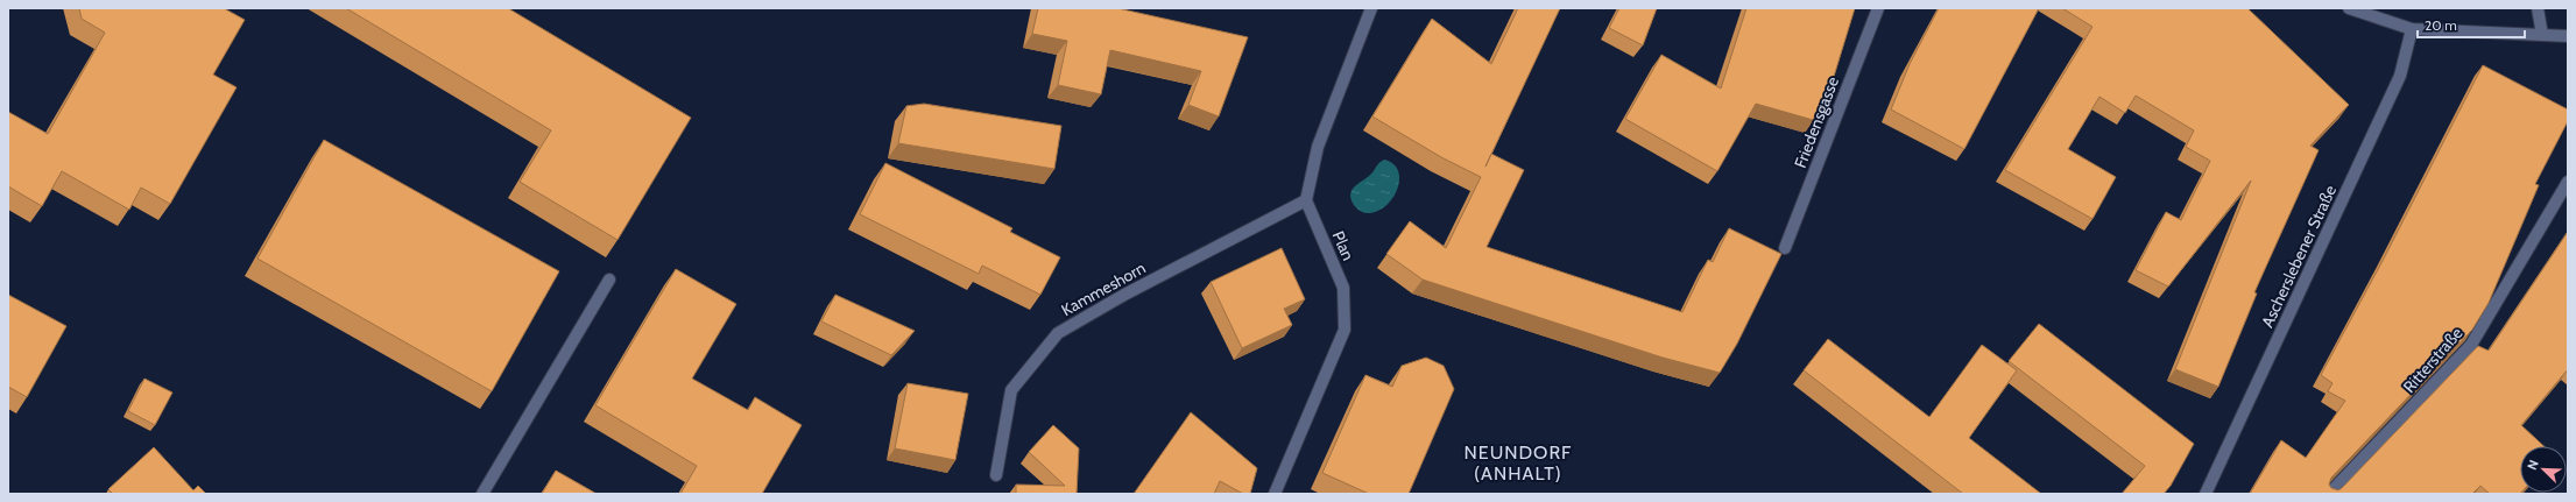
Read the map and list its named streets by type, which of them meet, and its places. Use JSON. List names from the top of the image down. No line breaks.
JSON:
{"streets":{"street":["Friedensgasse","Plan","Ascherslebener Straße","Kammeshorn","Ritterstraße"]},"crossings":[["Plan","Kammeshorn"]],"districts":["NEUNDORF (ANHALT)"],"scale_bar":"20 m","north":"top left"}
